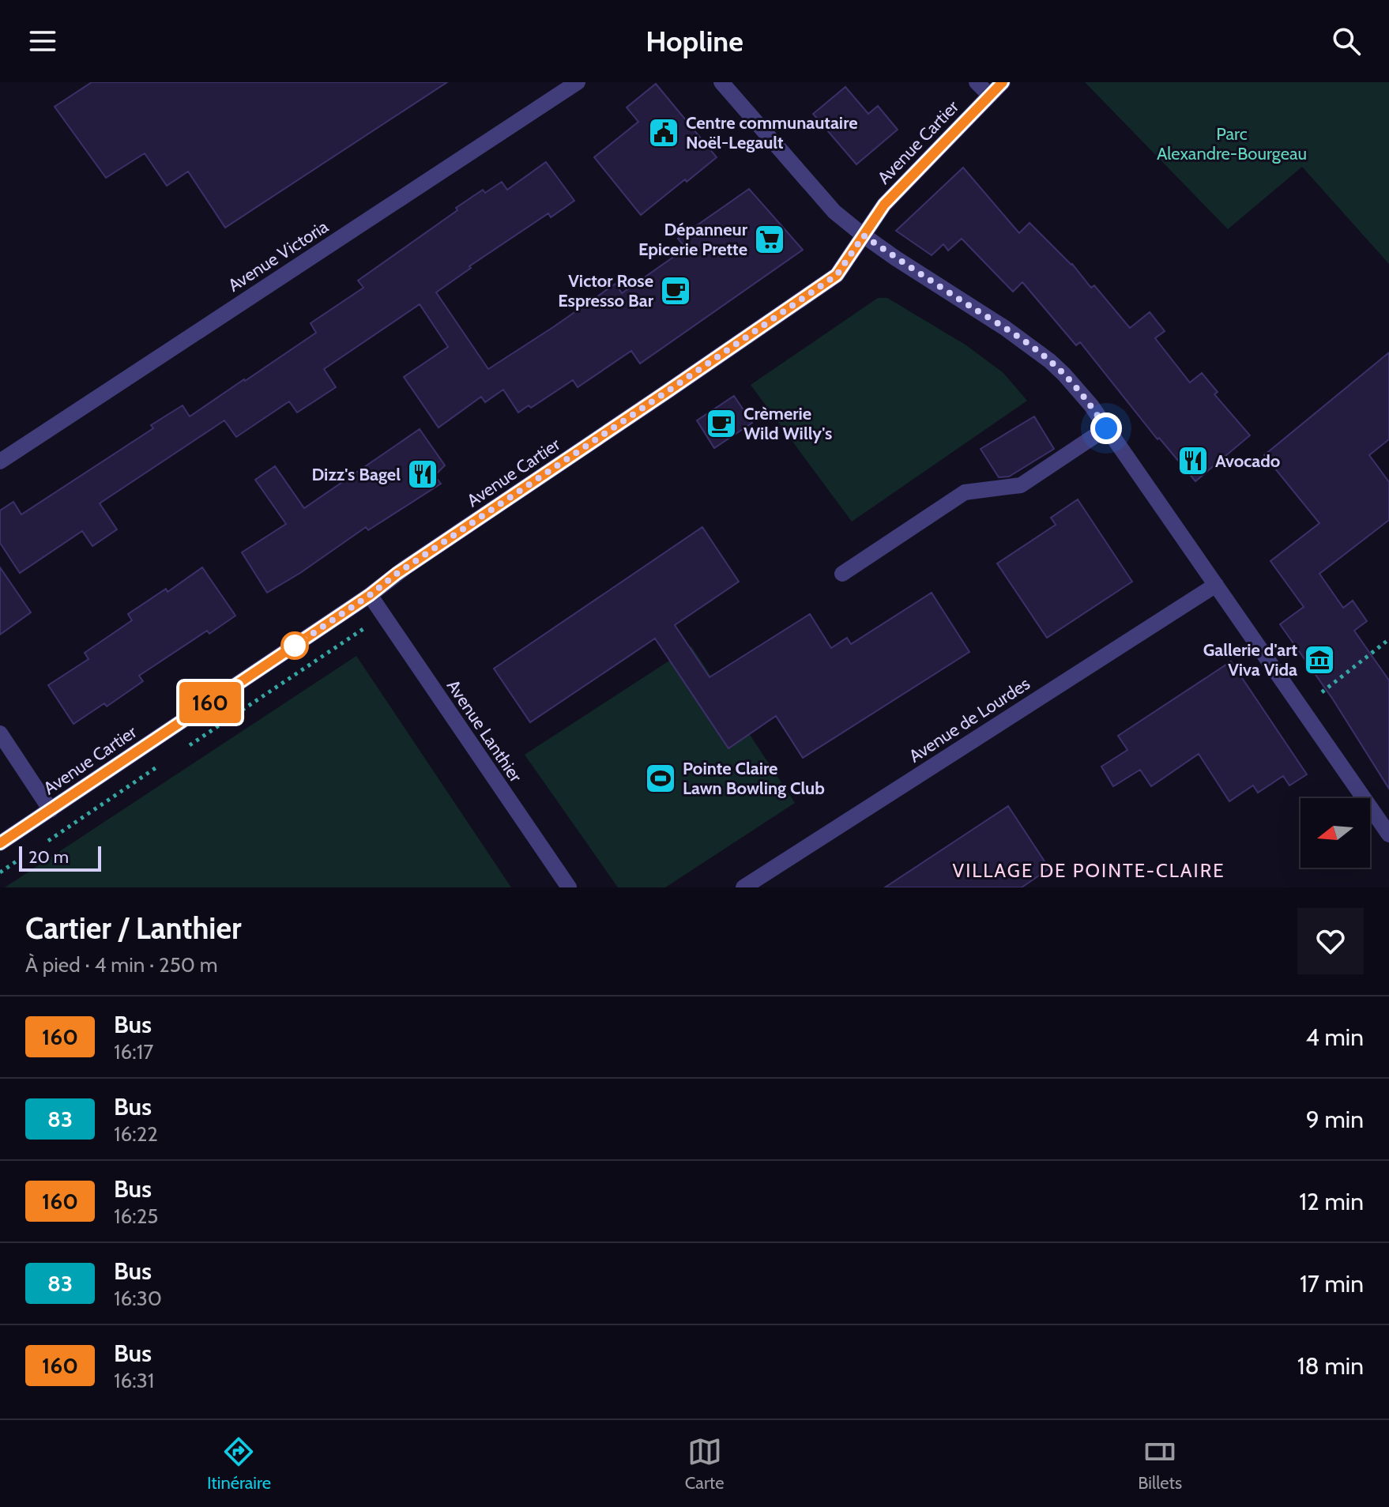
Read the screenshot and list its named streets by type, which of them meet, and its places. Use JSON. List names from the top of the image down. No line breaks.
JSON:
{"streets":{"street":["Avenue Cartier","Avenue Victoria","Avenue de Lourdes","Avenue Lanthier"]},"crossings":[["Avenue Cartier","Avenue Lanthier"]],"districts":["VILLAGE DE POINTE-CLAIRE"],"parks":["Parc Alexandre-Bourgeau"],"places":{"public building":["Centre communautaire Noël-Legault"],"supermarket":["Dépanneur Epicerie Prette"],"cafe":["Victor Rose Espresso Bar","Crèmerie Wild Willy's"],"restaurant":["Avocado","Dizz's Bagel"],"museum":["Gallerie d'art Viva Vida"],"sports":["Pointe Claire Lawn Bowling Club"]},"lines":["bus line 160"],"scale_bar":"20 m","north":"left","page":{"header":"Hopline","on_map":"160","scale":"20 m","heading":["Cartier / Lanthier","À pied · 4 min · 250 m"],"list":[{"mark":"160","name":"Bus","note":"16:17","value":"4 min"},{"mark":"83","name":"Bus","note":"16:22","value":"9 min"},{"mark":"160","name":"Bus","note":"16:25","value":"12 min"},{"mark":"83","name":"Bus","note":"16:30","value":"17 min"},{"mark":"160","name":"Bus","note":"16:31","value":"18 min"}],"tabs":["Itinéraire","Carte","Billets"]}}
